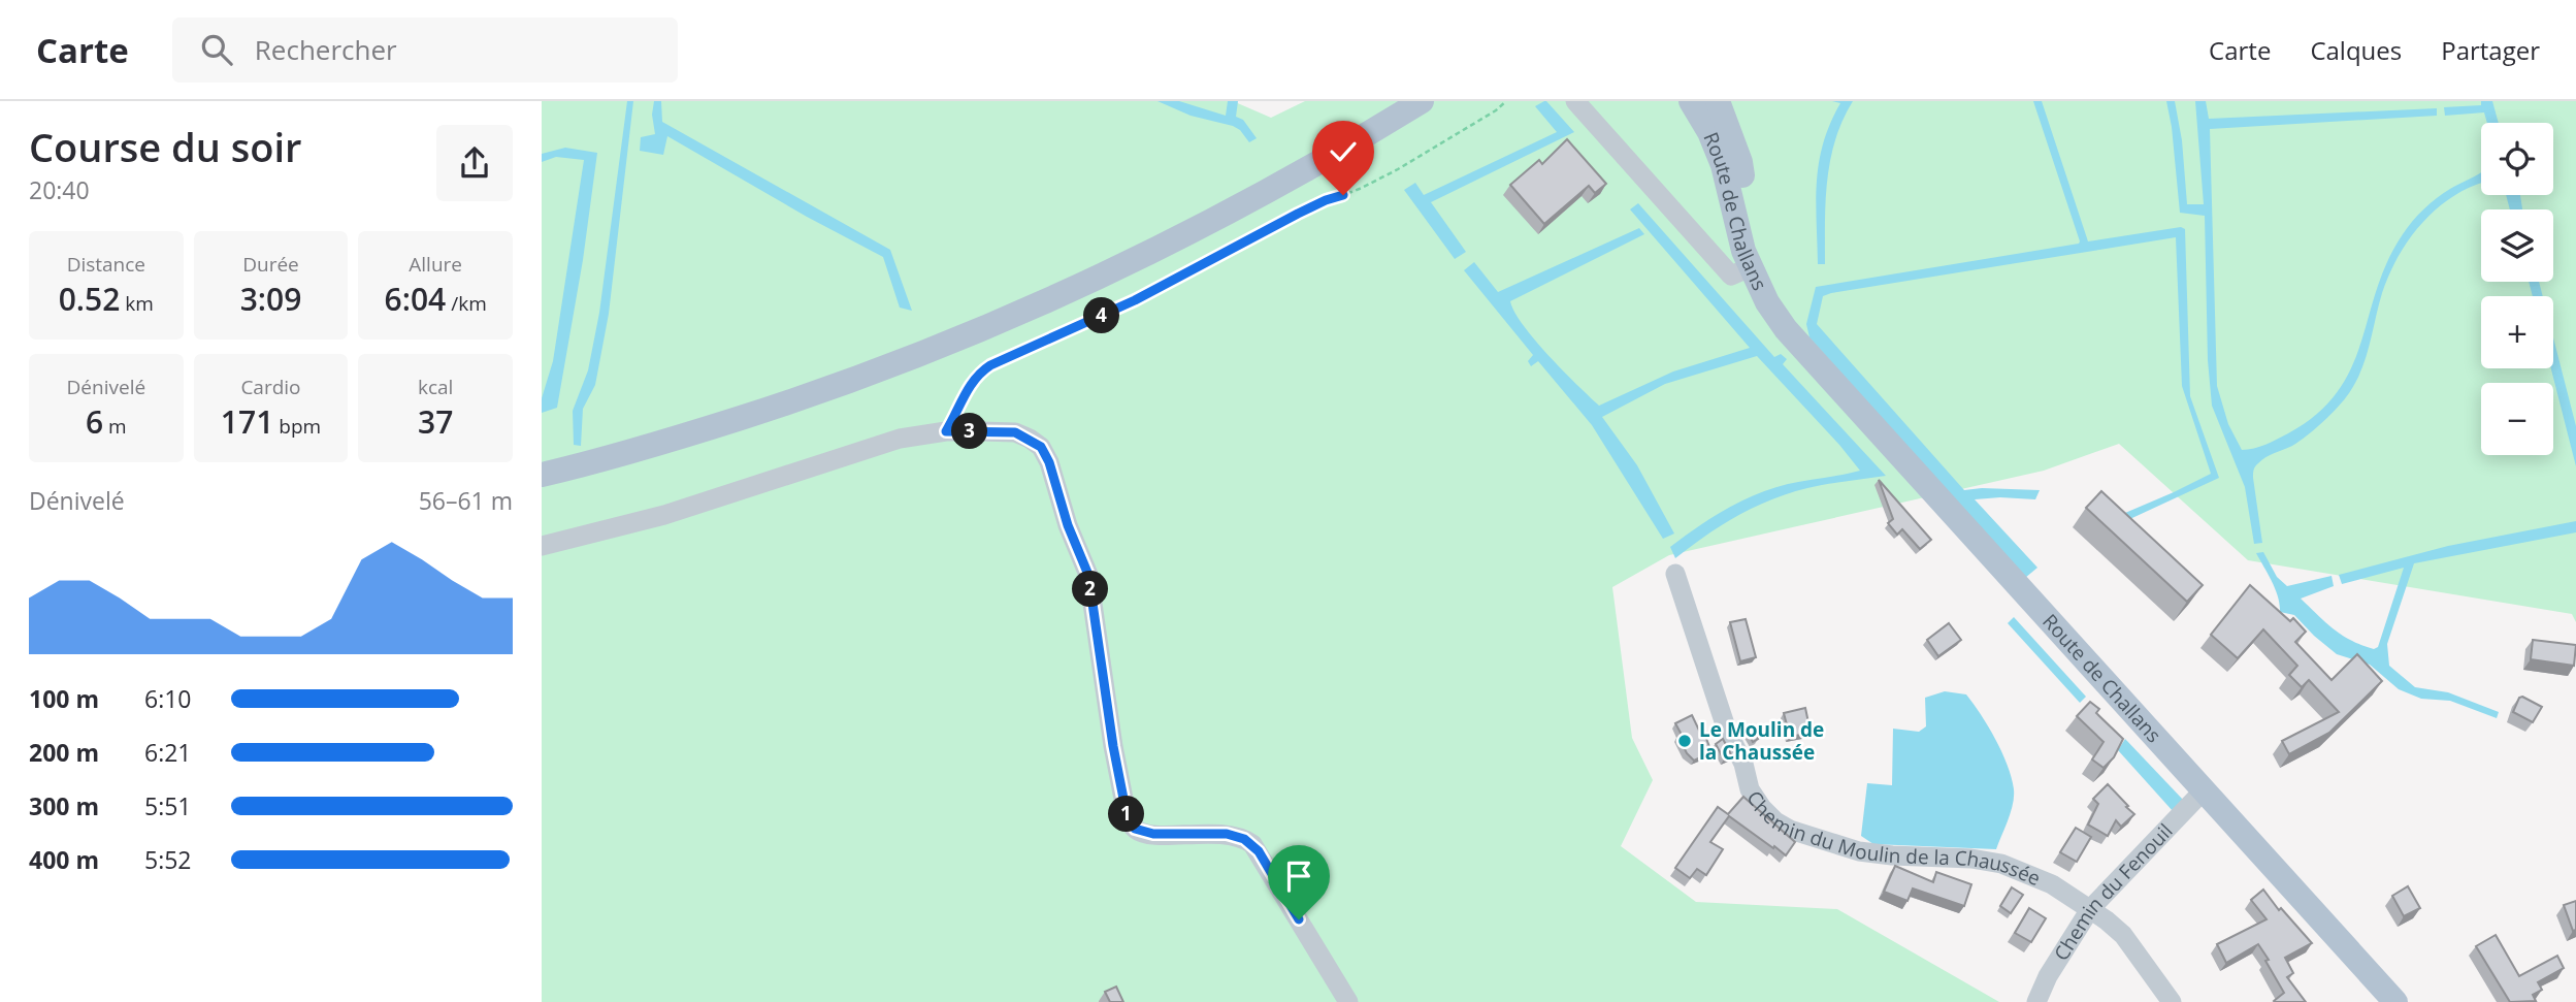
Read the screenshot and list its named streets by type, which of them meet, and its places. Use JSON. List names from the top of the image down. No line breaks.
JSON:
{"streets":{"main road":["Route de Challans"],"street":["Chemin du Moulin de la Chaussée","Chemin du Fenouil"]},"crossings":[["Route de Challans","Chemin du Fenouil"],["Chemin du Moulin de la Chaussée","Chemin du Fenouil"]],"places":["Le Moulin de la Chaussée"],"page":{"header":"Carte","search":"Rechercher","nav":["Carte","Calques","Partager"],"heading":["Course du soir","20:40"],"map_buttons":["+","−"],"stats":[["Distance","0.52 km"],["Durée","3:09"],["Allure","6:04 /km"],["Dénivelé","6 m"],["Cardio","171 bpm"],["kcal","37"]],"pins":["4","3","2","1"],"chart":["Dénivelé","56–61 m"],"list":[{"name":"100 m","note":"6:10"},{"name":"200 m","note":"6:21"},{"name":"300 m","note":"5:51"},{"name":"400 m","note":"5:52"}]}}
